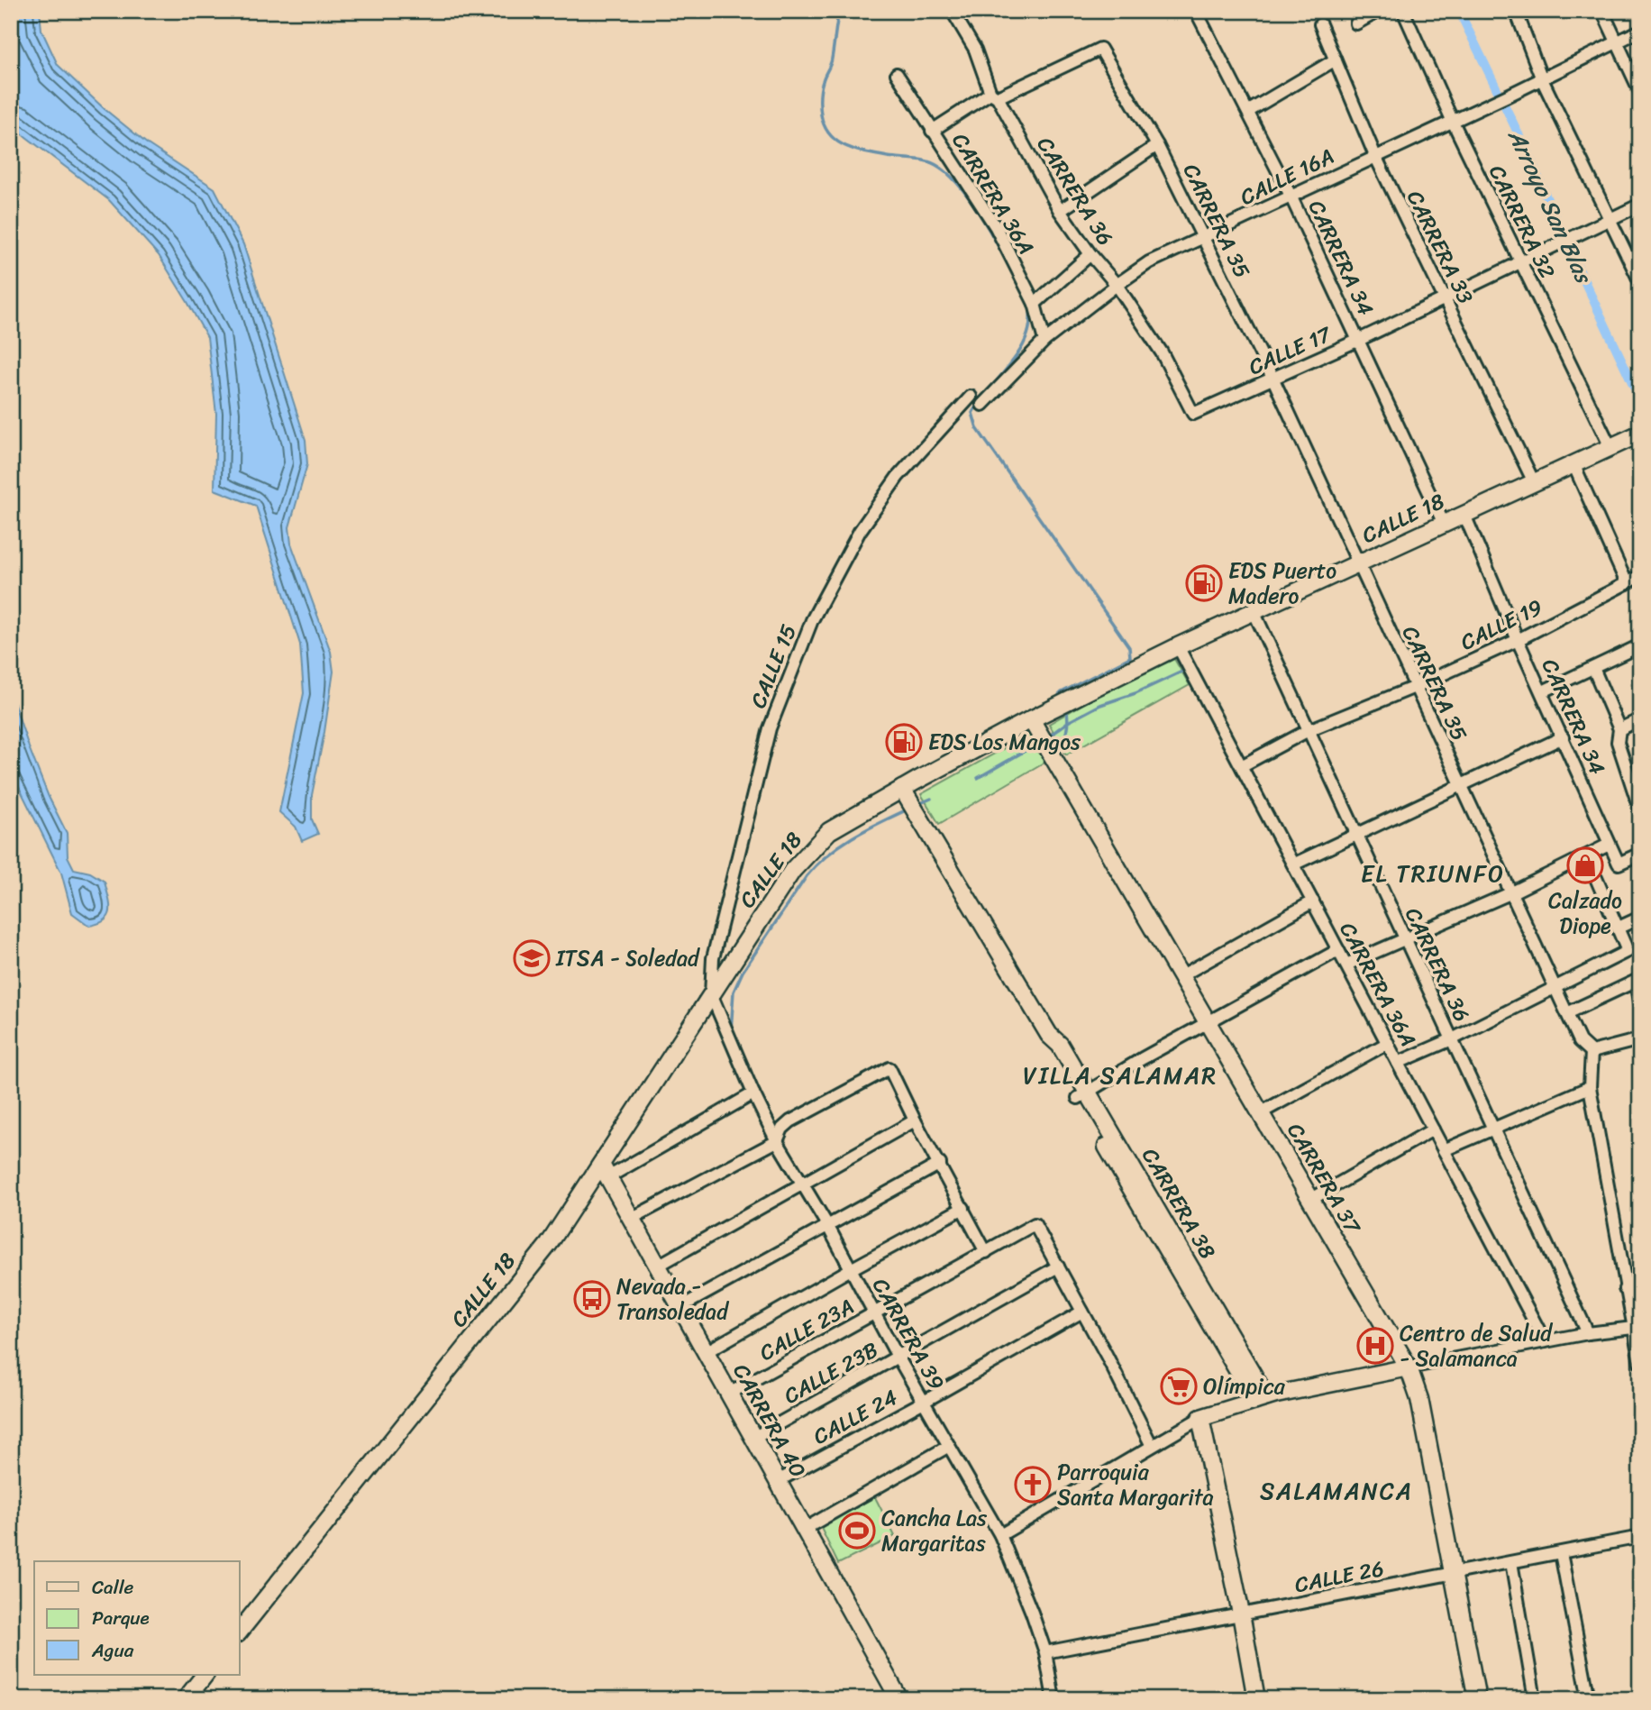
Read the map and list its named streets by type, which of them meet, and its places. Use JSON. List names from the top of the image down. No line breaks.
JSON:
{"streets":{"street":["CALLE 16A","CARRERA 36","CARRERA 36A","CARRERA 35","CARRERA 32","CARRERA 33","CARRERA 34","CALLE 17","CALLE 18","CALLE 19","CALLE 15","CARRERA 37","CARRERA 38","CALLE 23A","CARRERA 39","CALLE 23B","CALLE 24","CARRERA 40","CALLE 26"]},"crossings":[["CALLE 16A","CARRERA 36"],["CALLE 16A","CARRERA 36A"],["CALLE 16A","CARRERA 35"],["CALLE 16A","CARRERA 32"],["CALLE 16A","CARRERA 33"],["CALLE 16A","CARRERA 34"],["CARRERA 36","CARRERA 35"],["CARRERA 36","CALLE 17"],["CARRERA 36","CALLE 18"],["CARRERA 36","CALLE 19"],["CARRERA 36A","CALLE 18"],["CARRERA 36A","CALLE 19"],["CARRERA 35","CALLE 17"],["CARRERA 35","CALLE 18"],["CARRERA 35","CALLE 19"],["CARRERA 32","CALLE 17"],["CARRERA 32","CALLE 18"],["CARRERA 33","CALLE 17"],["CARRERA 33","CALLE 18"],["CARRERA 34","CALLE 17"],["CARRERA 34","CALLE 18"],["CARRERA 34","CALLE 19"],["CALLE 18","CALLE 15"],["CALLE 18","CARRERA 37"],["CALLE 18","CARRERA 38"],["CALLE 18","CARRERA 39"],["CALLE 18","CARRERA 40"],["CALLE 15","CARRERA 39"],["CARRERA 37","CALLE 26"],["CALLE 23A","CARRERA 39"],["CALLE 23A","CALLE 23B"],["CALLE 23A","CARRERA 40"],["CARRERA 39","CALLE 23B"],["CARRERA 39","CALLE 24"],["CARRERA 39","CALLE 26"],["CALLE 23B","CARRERA 40"],["CALLE 24","CARRERA 40"]],"districts":["EL TRIUNFO","VILLA SALAMAR","SALAMANCA"],"water":["Arroyo San Blas"],"places":{"fuel station":["EDS Puerto Madero","EDS Los Mangos"],"shop":["Calzado Diope"],"school or university":["ITSA - Soledad"],"bus stop":["Nevada - Transoledad"],"hospital":["Centro de Salud - Salamanca"],"supermarket":["Olímpica"],"church":["Parroquia Santa Margarita"],"sports":["Cancha Las Margaritas"]},"legend":["Calle","Parque","Agua"]}
